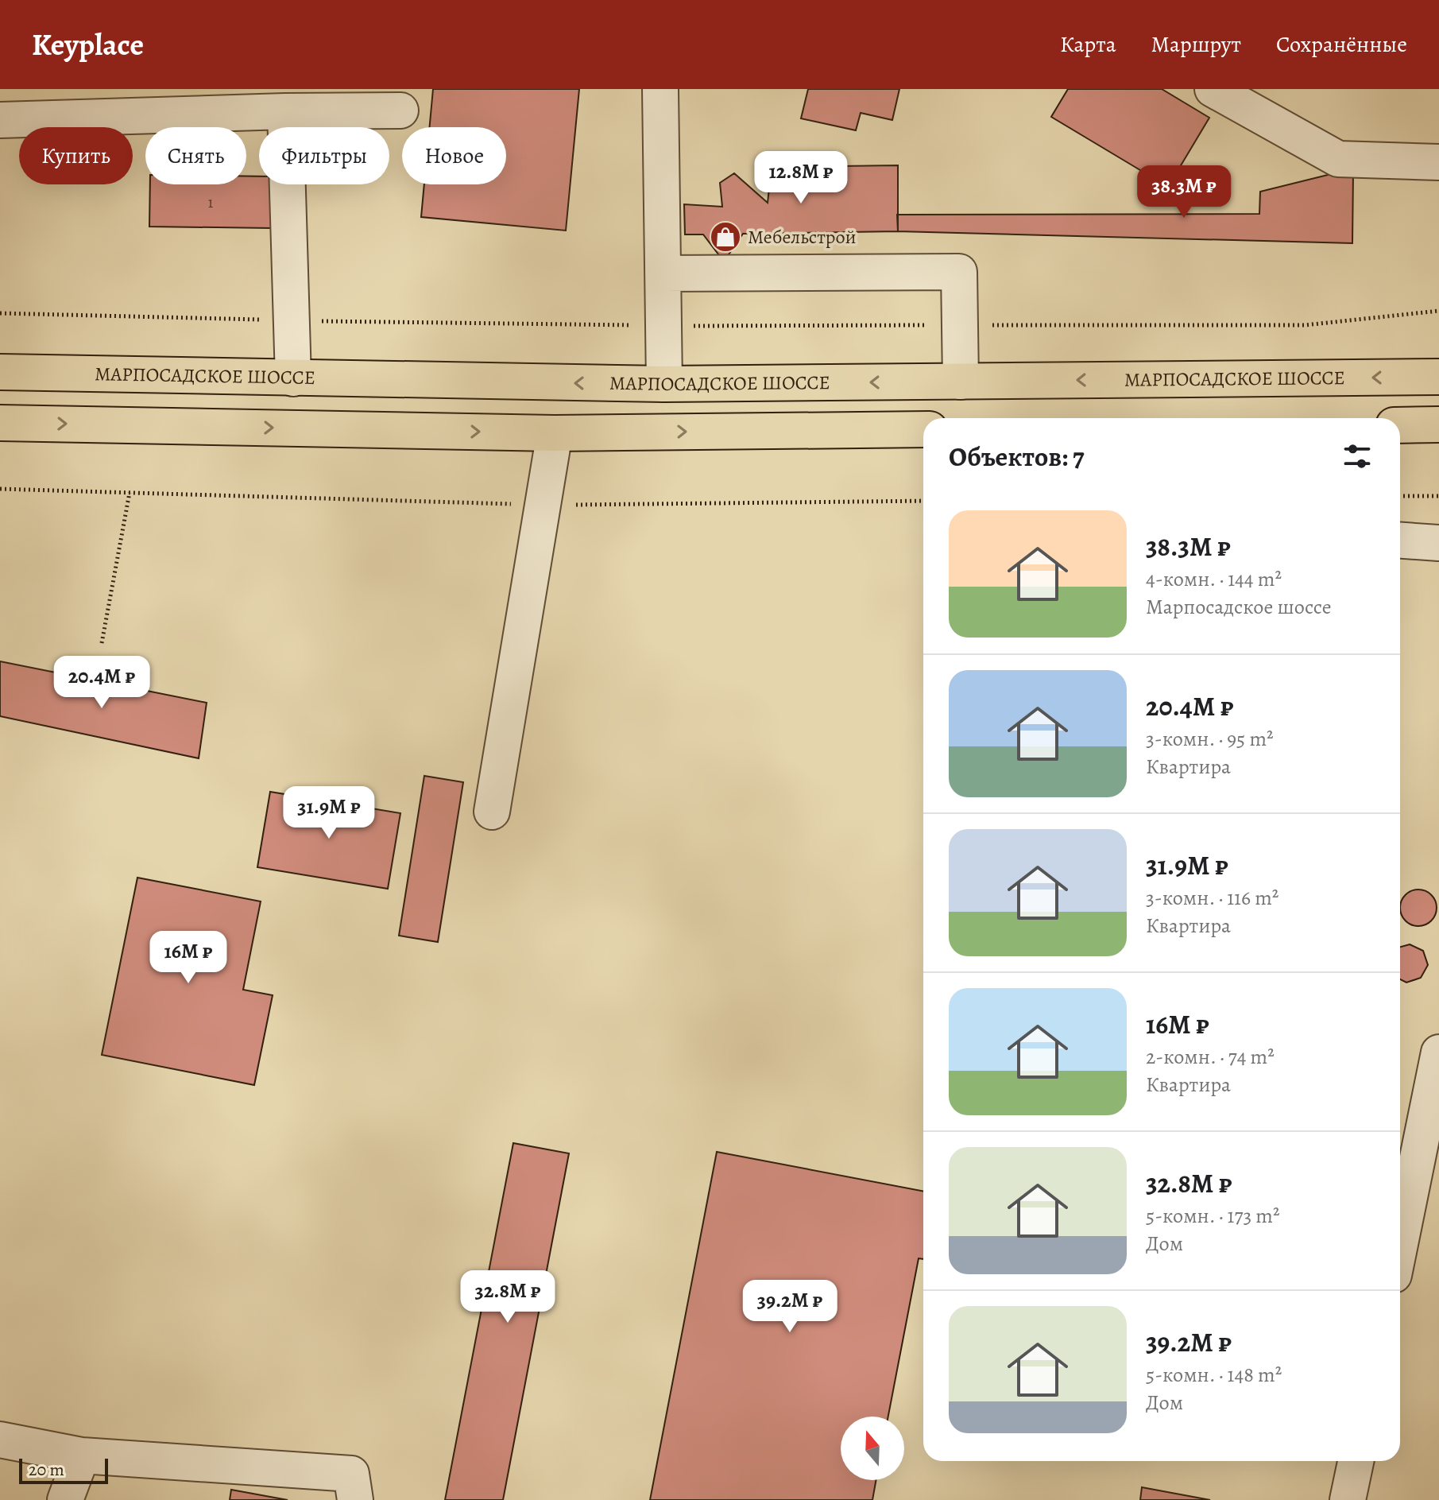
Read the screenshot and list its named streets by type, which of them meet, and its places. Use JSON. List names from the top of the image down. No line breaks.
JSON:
{"streets":{"main road":["МАРПОСАДСКОЕ ШОССЕ"]},"places":{"shop":["Мебельстрой"]},"house_numbers":["1"],"scale_bar":"20 m","north":"top","page":{"header":"Keyplace","nav":["Карта","Маршрут","Сохранённые"],"chip":["Купить","Снять","Фильтры","Новое"],"price":["12.8M ₽","38.3M ₽","20.4M ₽","31.9M ₽","16M ₽","32.8M ₽","39.2M ₽"],"heading":"Объектов: 7","list":[{"name":"38.3M ₽","note":"4-комн. · 144 m² · Марпосадское шоссе"},{"name":"20.4M ₽","note":"3-комн. · 95 m² · Квартира"},{"name":"31.9M ₽","note":"3-комн. · 116 m² · Квартира"},{"name":"16M ₽","note":"2-комн. · 74 m² · Квартира"},{"name":"32.8M ₽","note":"5-комн. · 173 m² · Дом"},{"name":"39.2M ₽","note":"5-комн. · 148 m² · Дом"}],"scale":"20 m"}}
